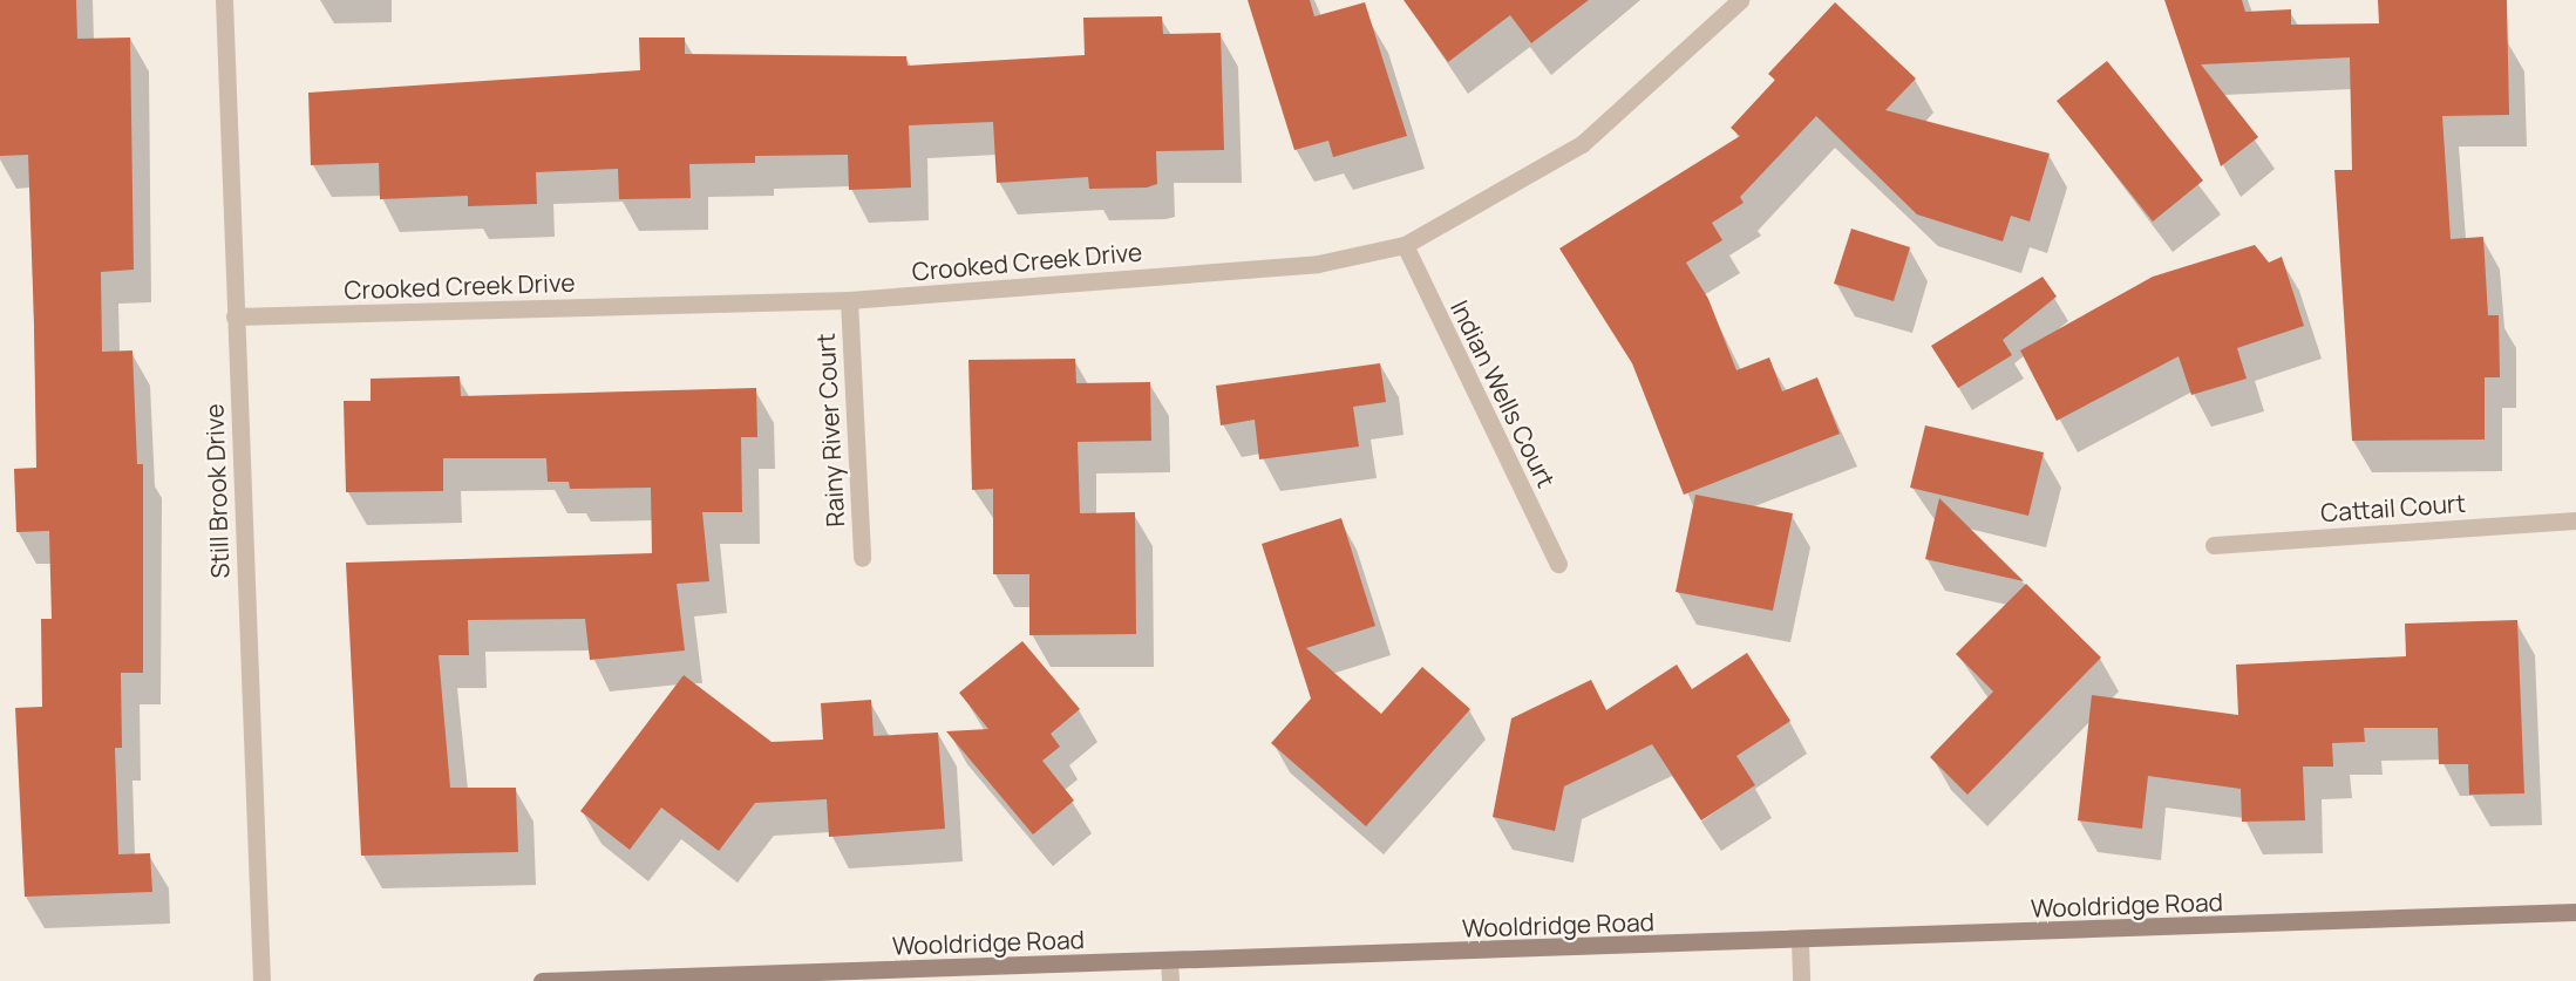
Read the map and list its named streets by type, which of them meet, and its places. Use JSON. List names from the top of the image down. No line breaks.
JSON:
{"streets":{"main road":["Wooldridge Road"],"street":["Crooked Creek Drive","Indian Wells Court","Rainy River Court","Still Brook Drive","Cattail Court"]},"crossings":[["Crooked Creek Drive","Indian Wells Court"],["Crooked Creek Drive","Rainy River Court"],["Crooked Creek Drive","Still Brook Drive"]]}
